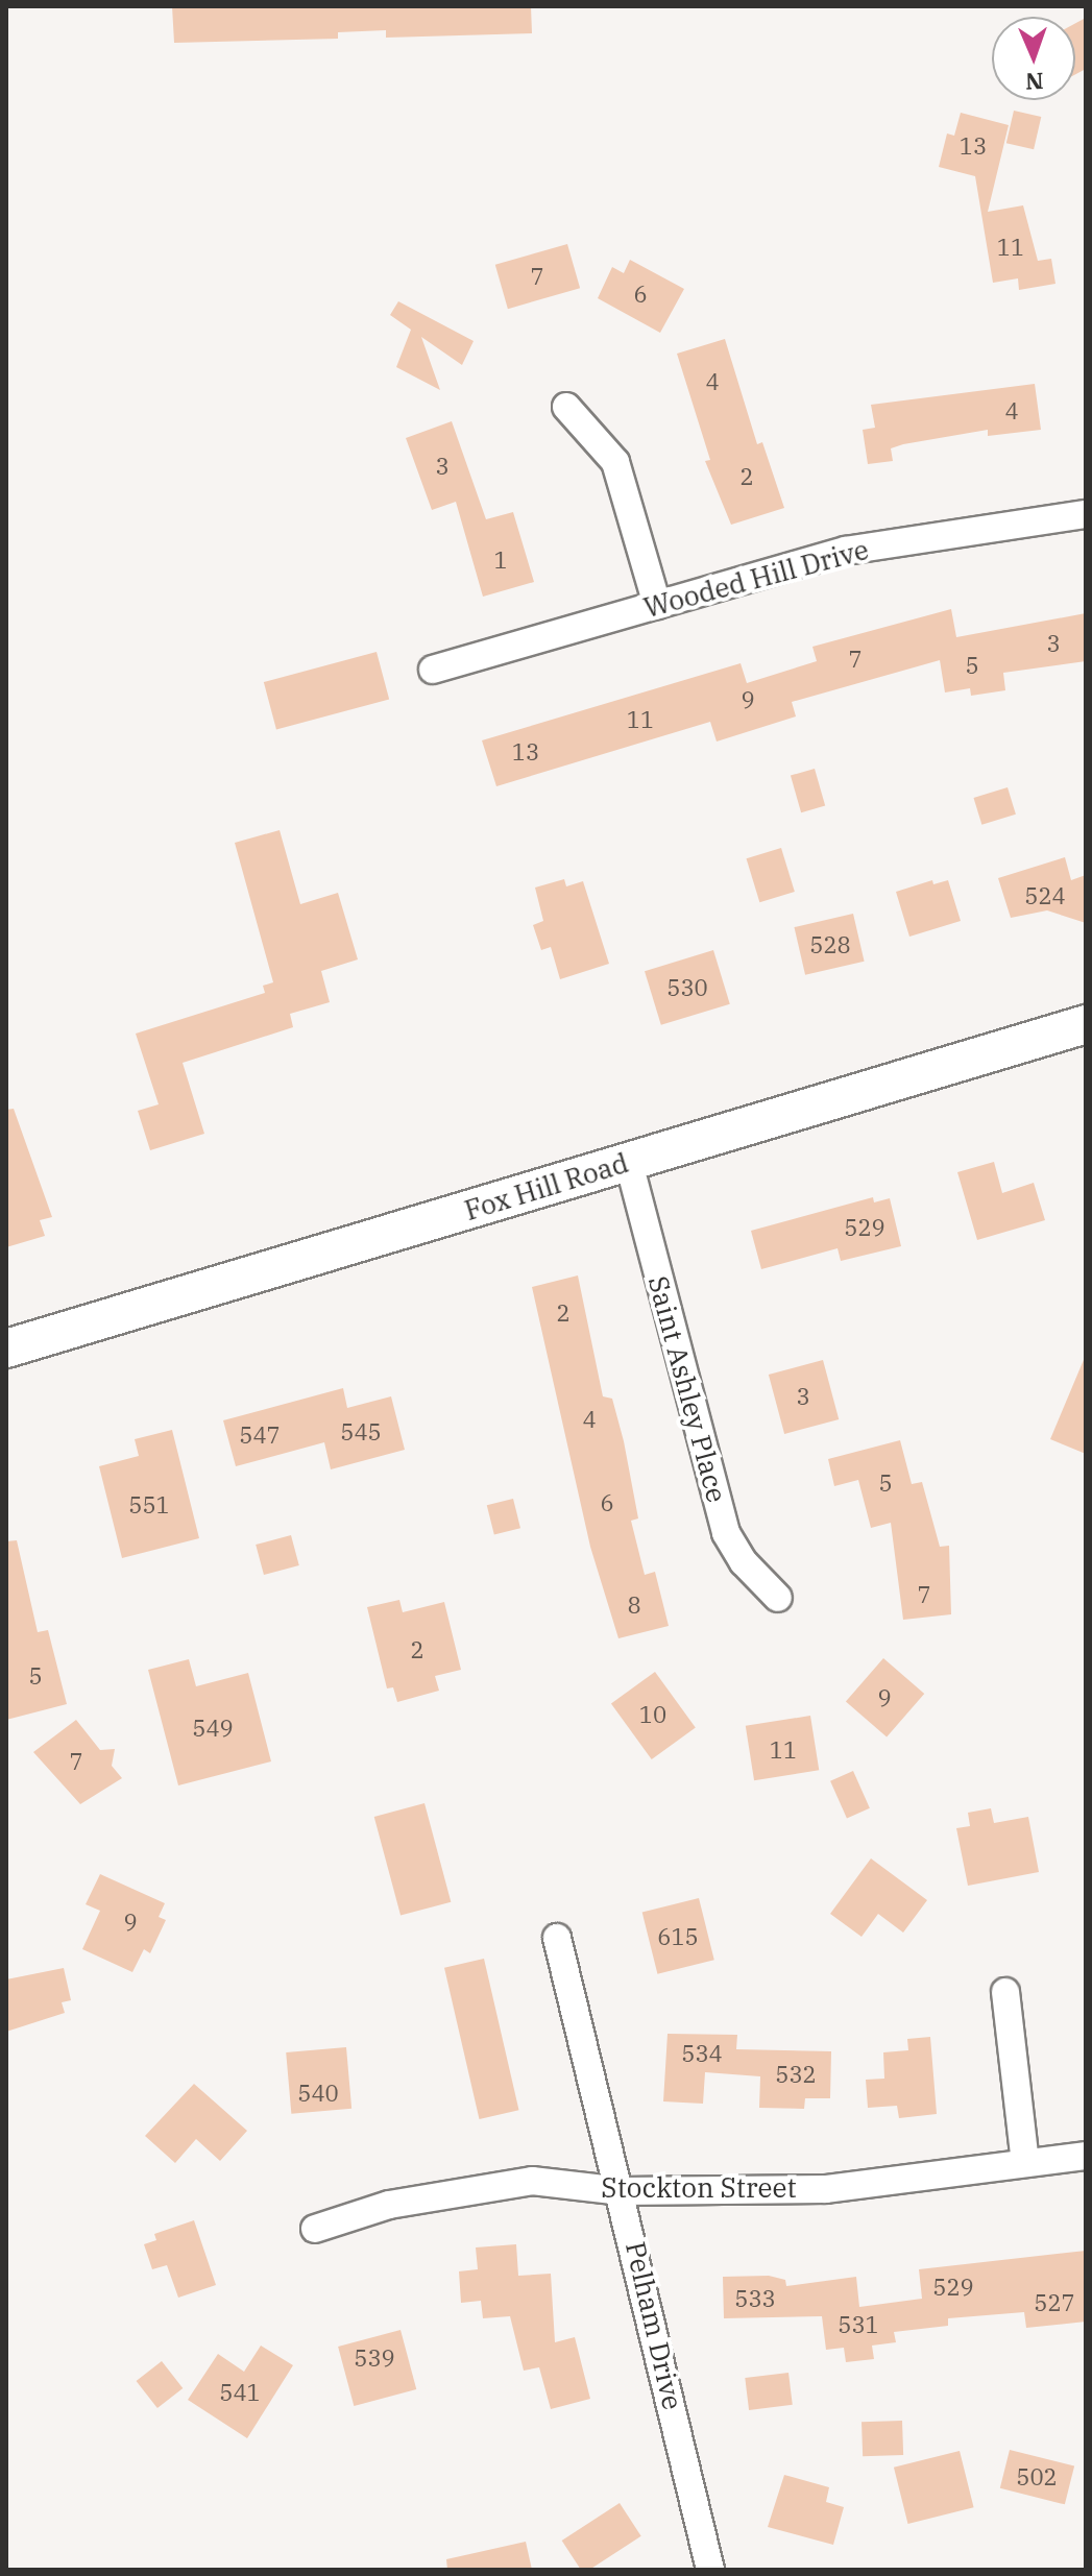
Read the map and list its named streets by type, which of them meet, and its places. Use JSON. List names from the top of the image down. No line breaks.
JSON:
{"streets":{"main road":["Fox Hill Road"],"street":["Wooded Hill Drive","Saint Ashley Place","Stockton Street","Pelham Drive"]},"crossings":[["Fox Hill Road","Saint Ashley Place"],["Stockton Street","Pelham Drive"]],"house_numbers":["13","11","7","6","4","4","3","2","1","3","7","5","9","11","13","524","528","530","529","2","3","4","545","547","5","6","551","7","8","2","5","9","10","549","11","7","9","615","534","532","540","529","533","527","531","539","541","502"],"north":"bottom"}
